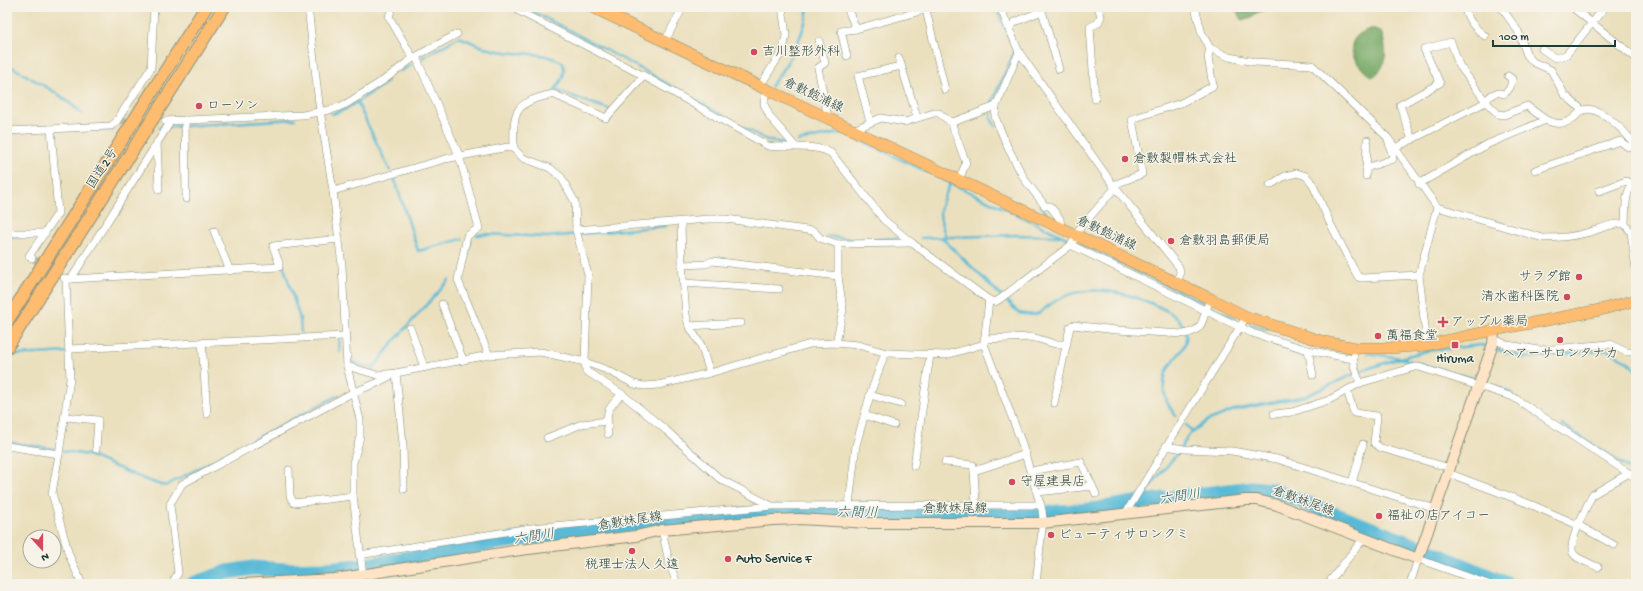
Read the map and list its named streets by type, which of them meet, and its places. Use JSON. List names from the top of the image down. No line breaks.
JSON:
{"streets":{"highway":["国道2号"],"main road":["倉敷飽浦線","倉敷妹尾線"]},"water":["六間川"],"places":{"other":["吉川整形外科","ローソン","倉敷製帽株式会社","倉敷羽島郵便局","サラダ館","清水歯科医院","萬福食堂","ヘアーサロンタナカ","守屋建具店","福祉の店アイコー","ビューティサロンクミ","税理士法人 久遠","Auto Service F"],"health":["アップル薬局"],"transit":["Hiruma"]},"scale_bar":"100 m","north":"bottom"}
